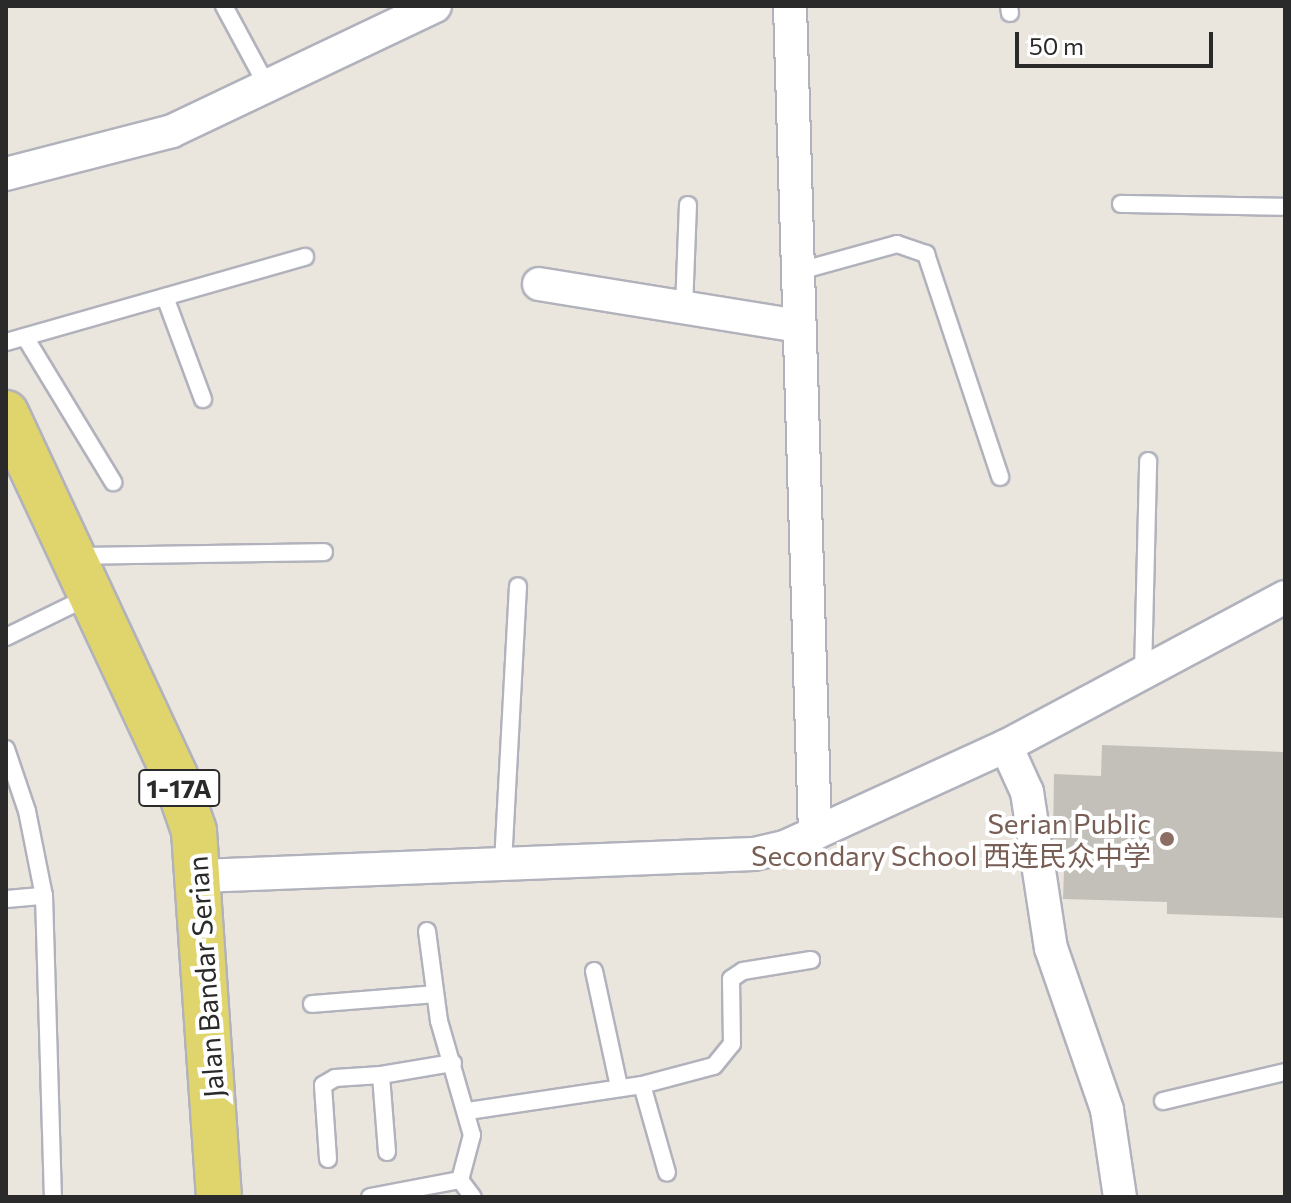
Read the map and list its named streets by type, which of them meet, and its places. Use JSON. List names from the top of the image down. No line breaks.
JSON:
{"streets":{"main road":["1-17A","Jalan Bandar Serian"]},"places":["Serian Public Secondary School 西连民众中学"],"scale_bar":"50 m"}
